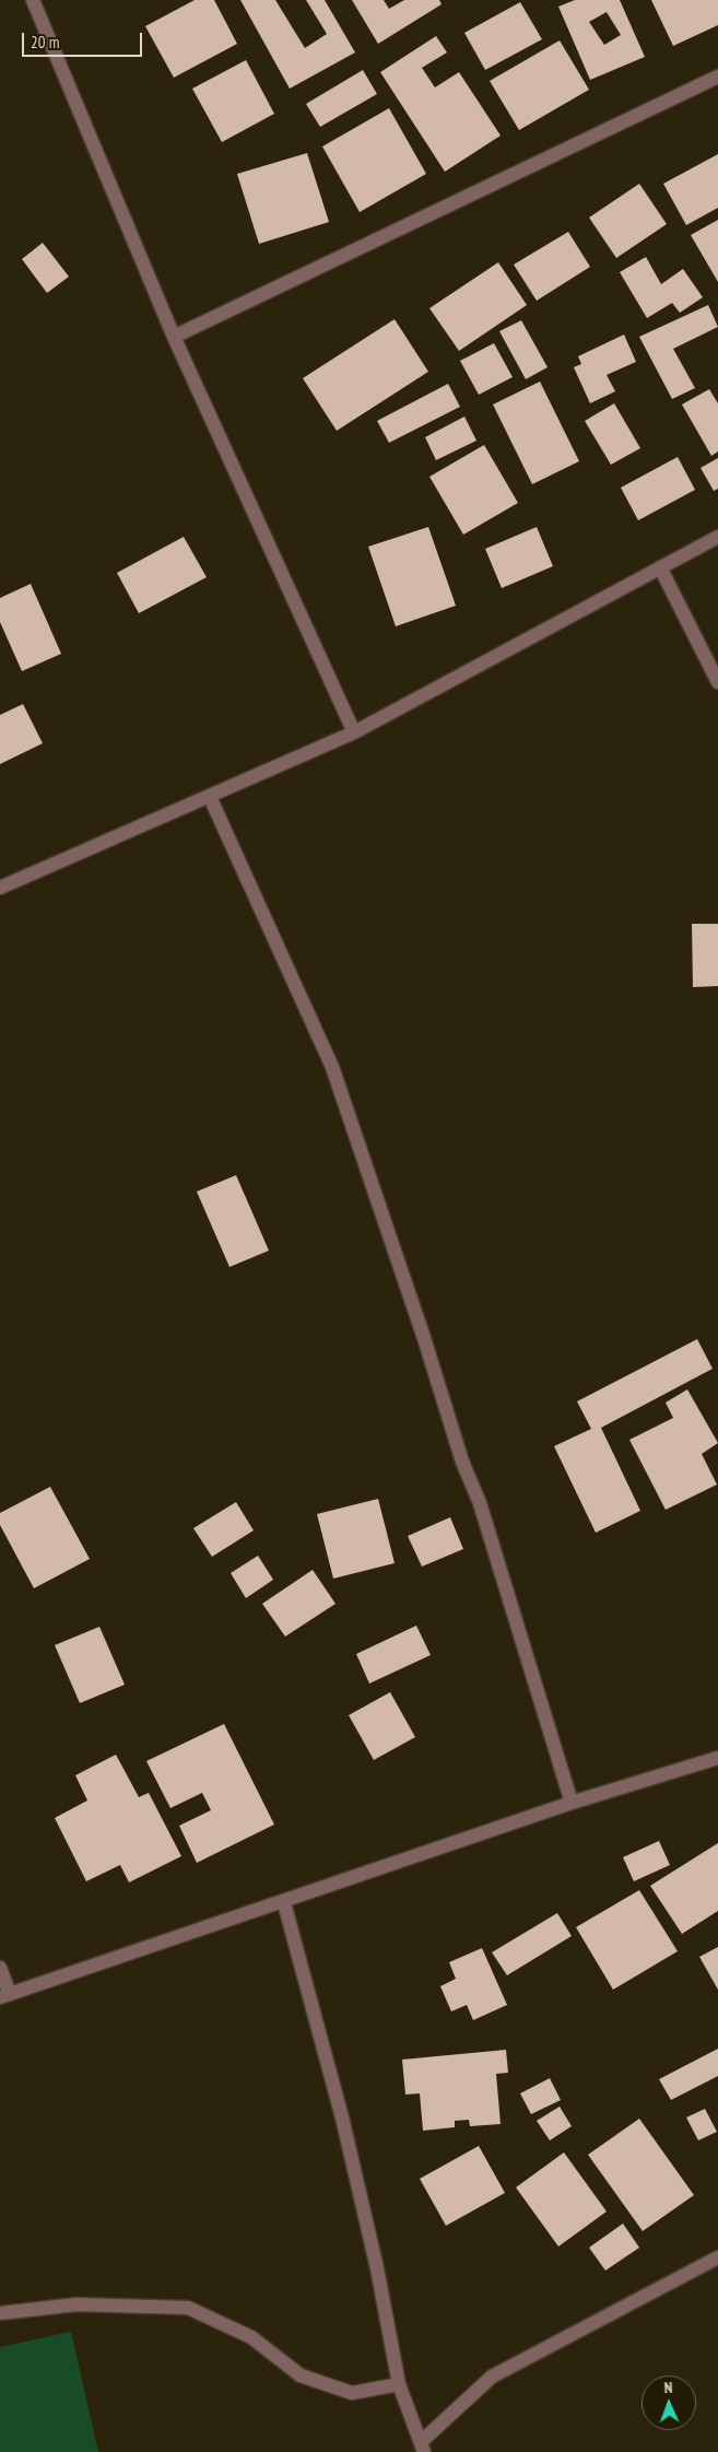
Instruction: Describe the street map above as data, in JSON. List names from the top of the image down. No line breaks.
{"scale_bar":"20 m","north":"top"}
